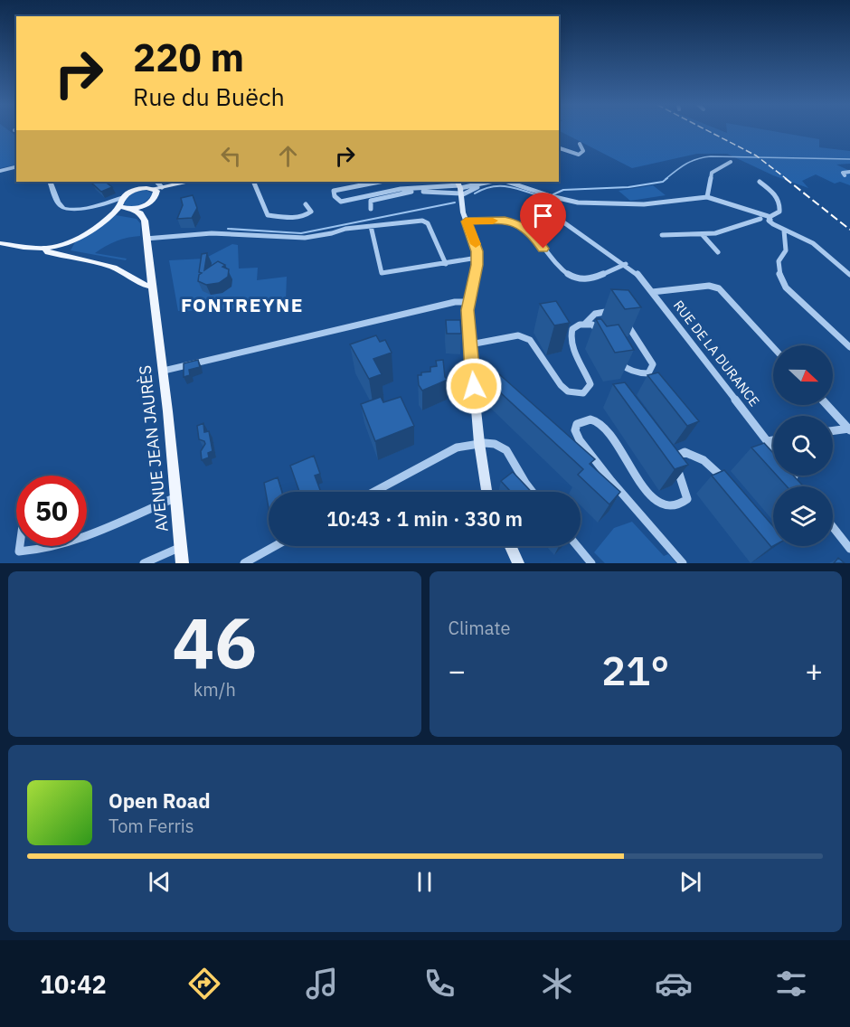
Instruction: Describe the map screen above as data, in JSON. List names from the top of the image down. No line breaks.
{"streets":{"main road":["AVENUE JEAN JAURÈS"],"street":["RUE DE LA DURANCE"]},"districts":["FONTREYNE"],"north":"right","page":{"turn":["220 m","Rue du Buëch"],"limit":"50","trip":"10:43 · 1 min · 330 m","tile":[["46","km/h"],"Climate"],"heat":["−","21°","+"],"song":["Open Road","Tom Ferris"],"tabs":"10:42"}}
